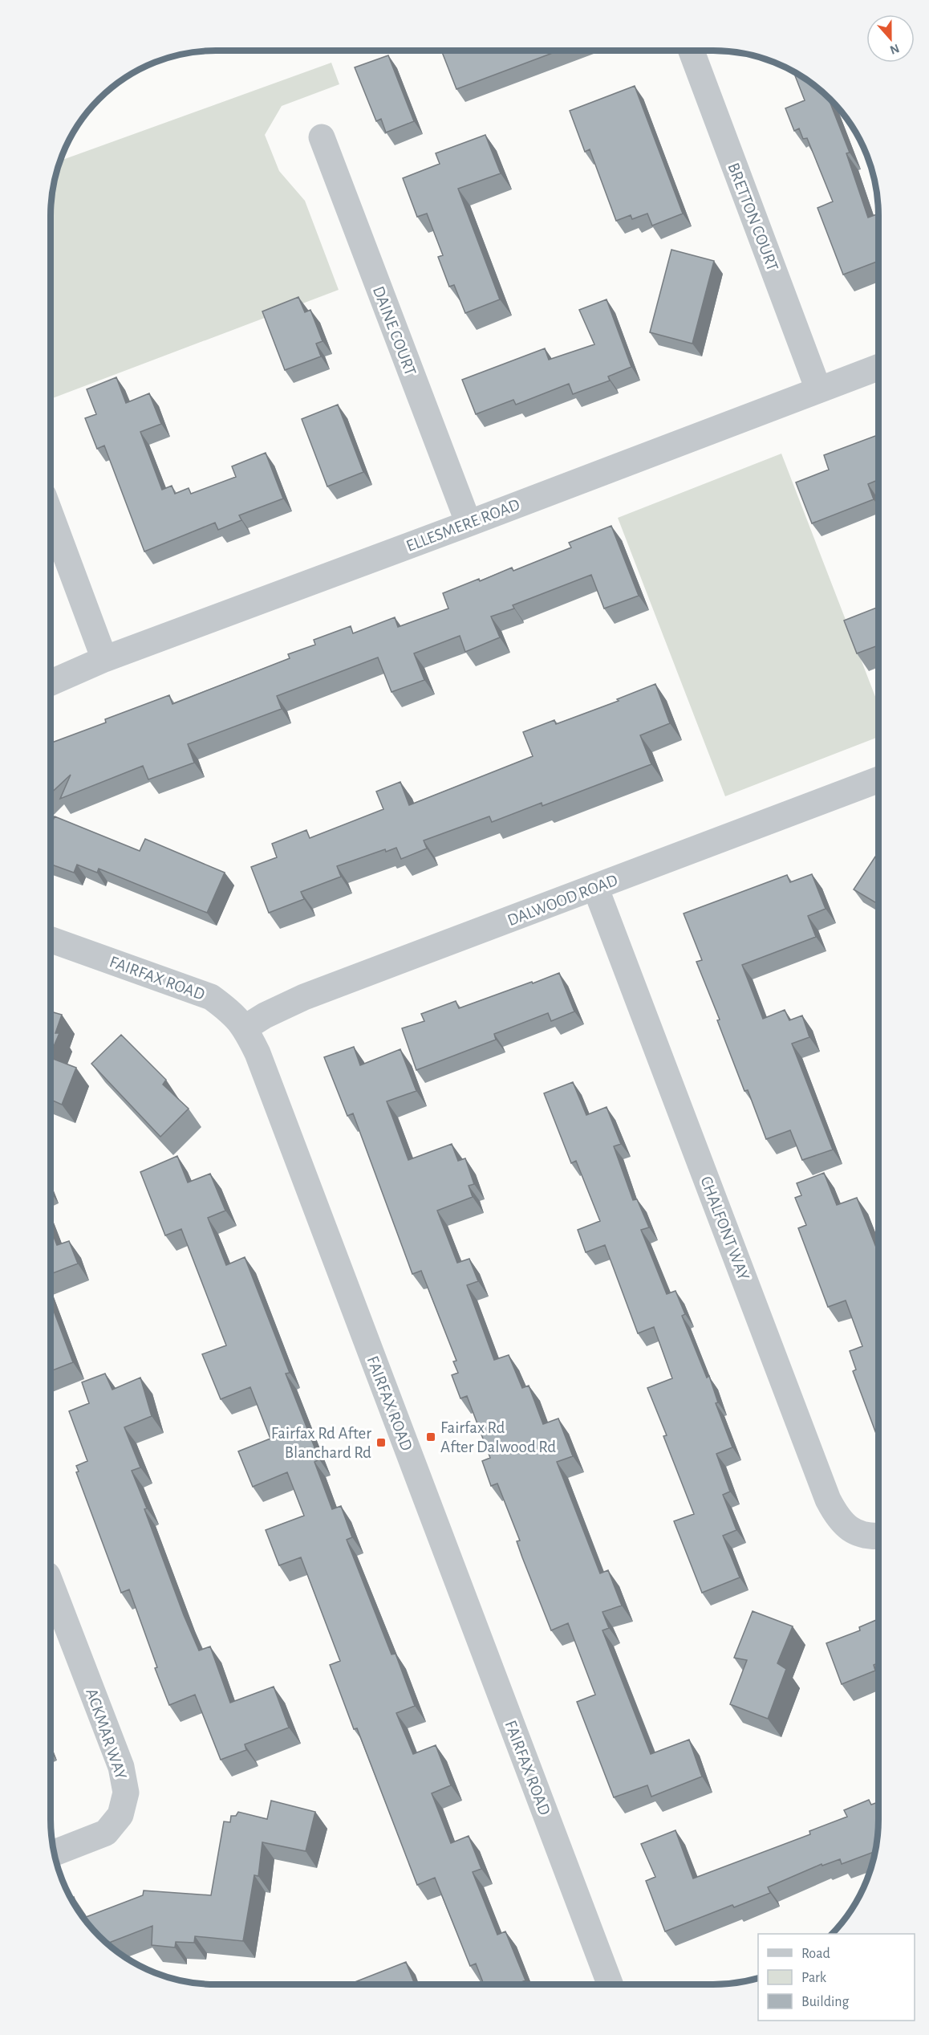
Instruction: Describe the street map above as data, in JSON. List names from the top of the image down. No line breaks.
{"streets":{"street":["BRETTON COURT","DAINE COURT","ELLESMERE ROAD","DALWOOD ROAD","FAIRFAX ROAD","CHALFONT WAY","ACKMAR WAY"]},"crossings":[["BRETTON COURT","ELLESMERE ROAD"],["DAINE COURT","ELLESMERE ROAD"],["DALWOOD ROAD","FAIRFAX ROAD"],["DALWOOD ROAD","CHALFONT WAY"]],"places":{"transit":["Fairfax Rd After Dalwood Rd","Fairfax Rd After Blanchard Rd"]},"legend":["Road","Park","Building"],"north":"bottom"}
